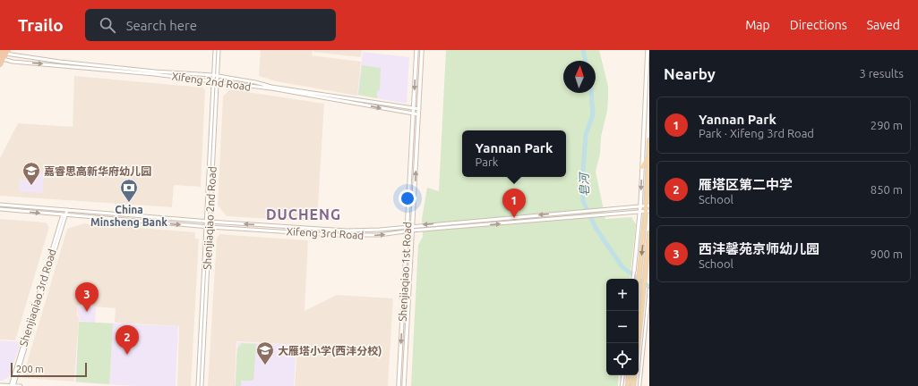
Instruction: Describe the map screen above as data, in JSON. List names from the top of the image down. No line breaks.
{"streets":{"main road":["Shenjiaqiao 1st Road"],"street":["Xifeng 2nd Road","Shenjiaqiao 2nd Road","Xifeng 3rd Road","Shenjiaqiao 3rd Road"]},"crossings":[["Xifeng 2nd Road","Shenjiaqiao 2nd Road"],["Xifeng 2nd Road","Shenjiaqiao 1st Road"],["Shenjiaqiao 2nd Road","Xifeng 3rd Road"],["Xifeng 3rd Road","Shenjiaqiao 1st Road"],["Xifeng 3rd Road","Shenjiaqiao 3rd Road"]],"districts":["DUCHENG"],"water":["皂河"],"places":{"school or university":["嘉睿思高新华府幼儿园","大雁塔小学(西沣分校)"],"bank":["China Minsheng Bank"]},"scale_bar":"200 m","north":"top","page":{"header":"Trailo","search":"Search here","nav":["Map","Directions","Saved"],"heading":["Nearby","3 results"],"list":[{"mark":"1","name":"Yannan Park","note":"Park · Xifeng 3rd Road","value":"290 m"},{"mark":"2","name":"雁塔区第二中学","note":"School","value":"850 m"},{"mark":"3","name":"西沣馨苑京师幼儿园","note":"School","value":"900 m"}],"popup":["Yannan Park","Park"],"pins":["1","3","2"],"map_buttons":["+","−"],"scale":"200 m"}}
